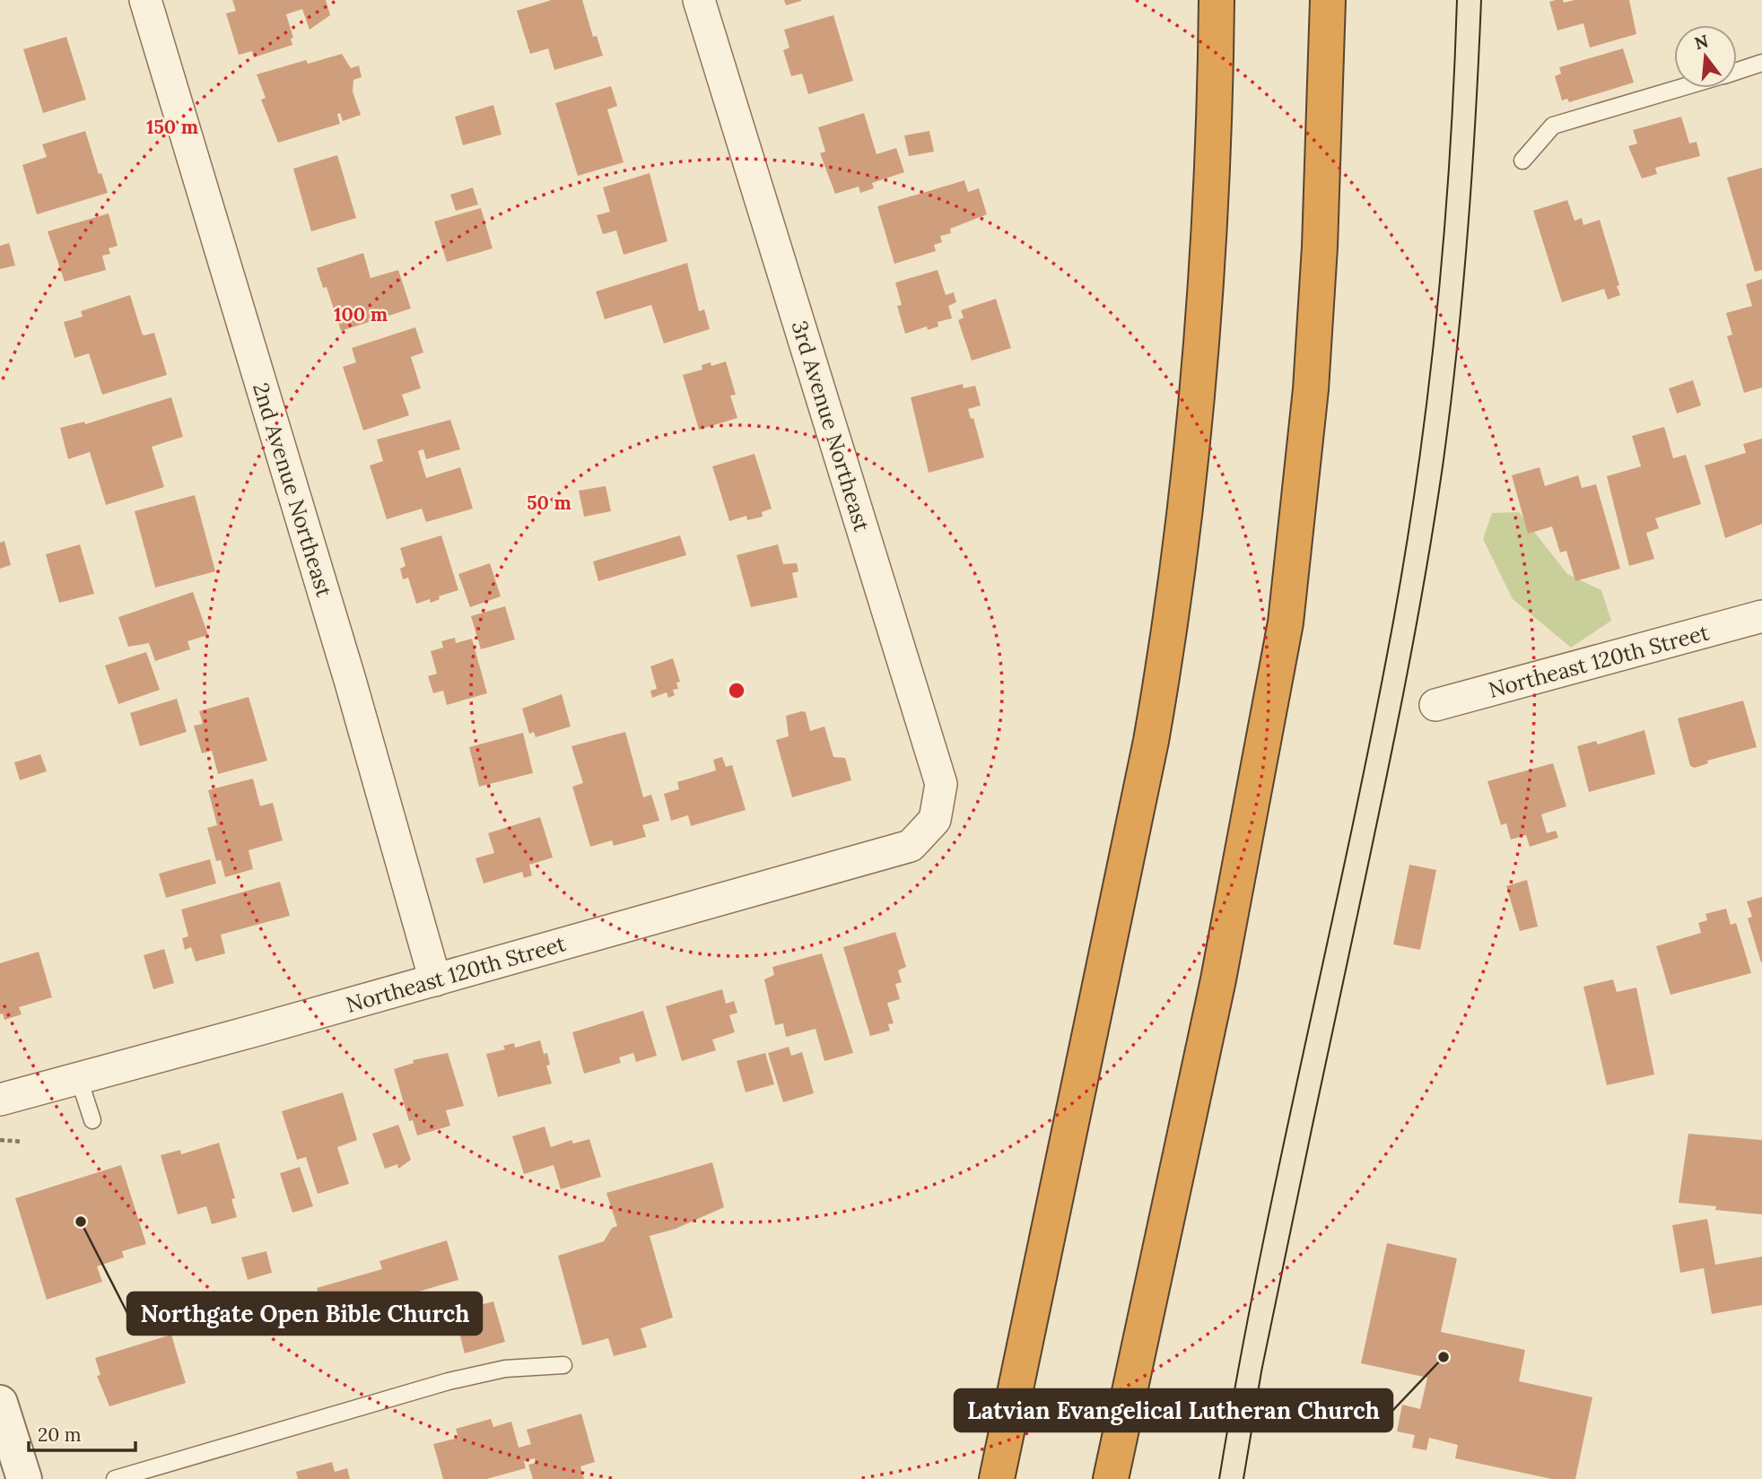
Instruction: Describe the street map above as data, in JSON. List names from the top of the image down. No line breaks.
{"streets":{"street":["3rd Avenue Northeast","2nd Avenue Northeast","Northeast 120th Street"]},"crossings":[["3rd Avenue Northeast","Northeast 120th Street"],["2nd Avenue Northeast","Northeast 120th Street"]],"places":["Northgate Open Bible Church","Latvian Evangelical Lutheran Church"],"scale_bar":"20 m","north":"top","rings":["150 m","100 m","50 m"]}
